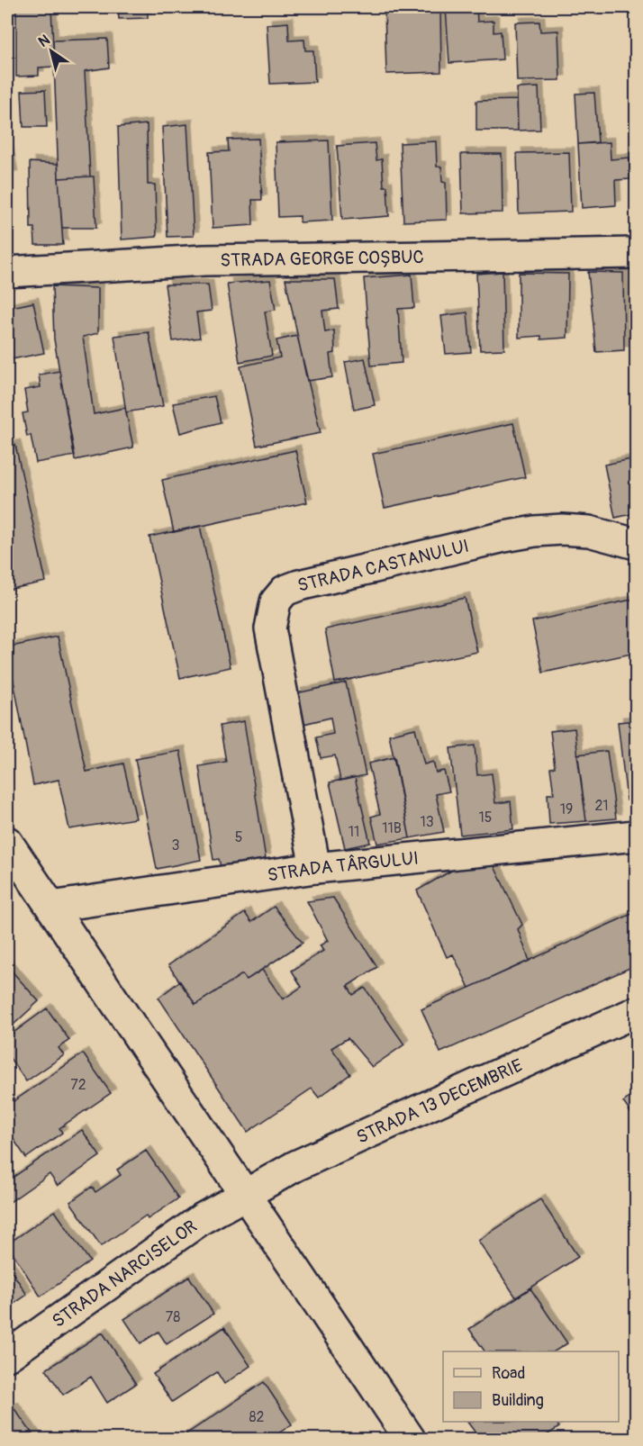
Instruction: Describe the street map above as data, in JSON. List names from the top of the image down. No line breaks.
{"streets":{"street":["STRADA GEORGE COȘBUC","STRADA CASTANULUI","STRADA TÂRGULUI","STRADA 13 DECEMBRIE","STRADA NARCISELOR"]},"crossings":[["STRADA CASTANULUI","STRADA TÂRGULUI"],["STRADA 13 DECEMBRIE","STRADA NARCISELOR"]],"house_numbers":["21","19","15","13","11B","11","5","3","72","78","82"],"legend":["Road","Building"],"north":"top left"}
